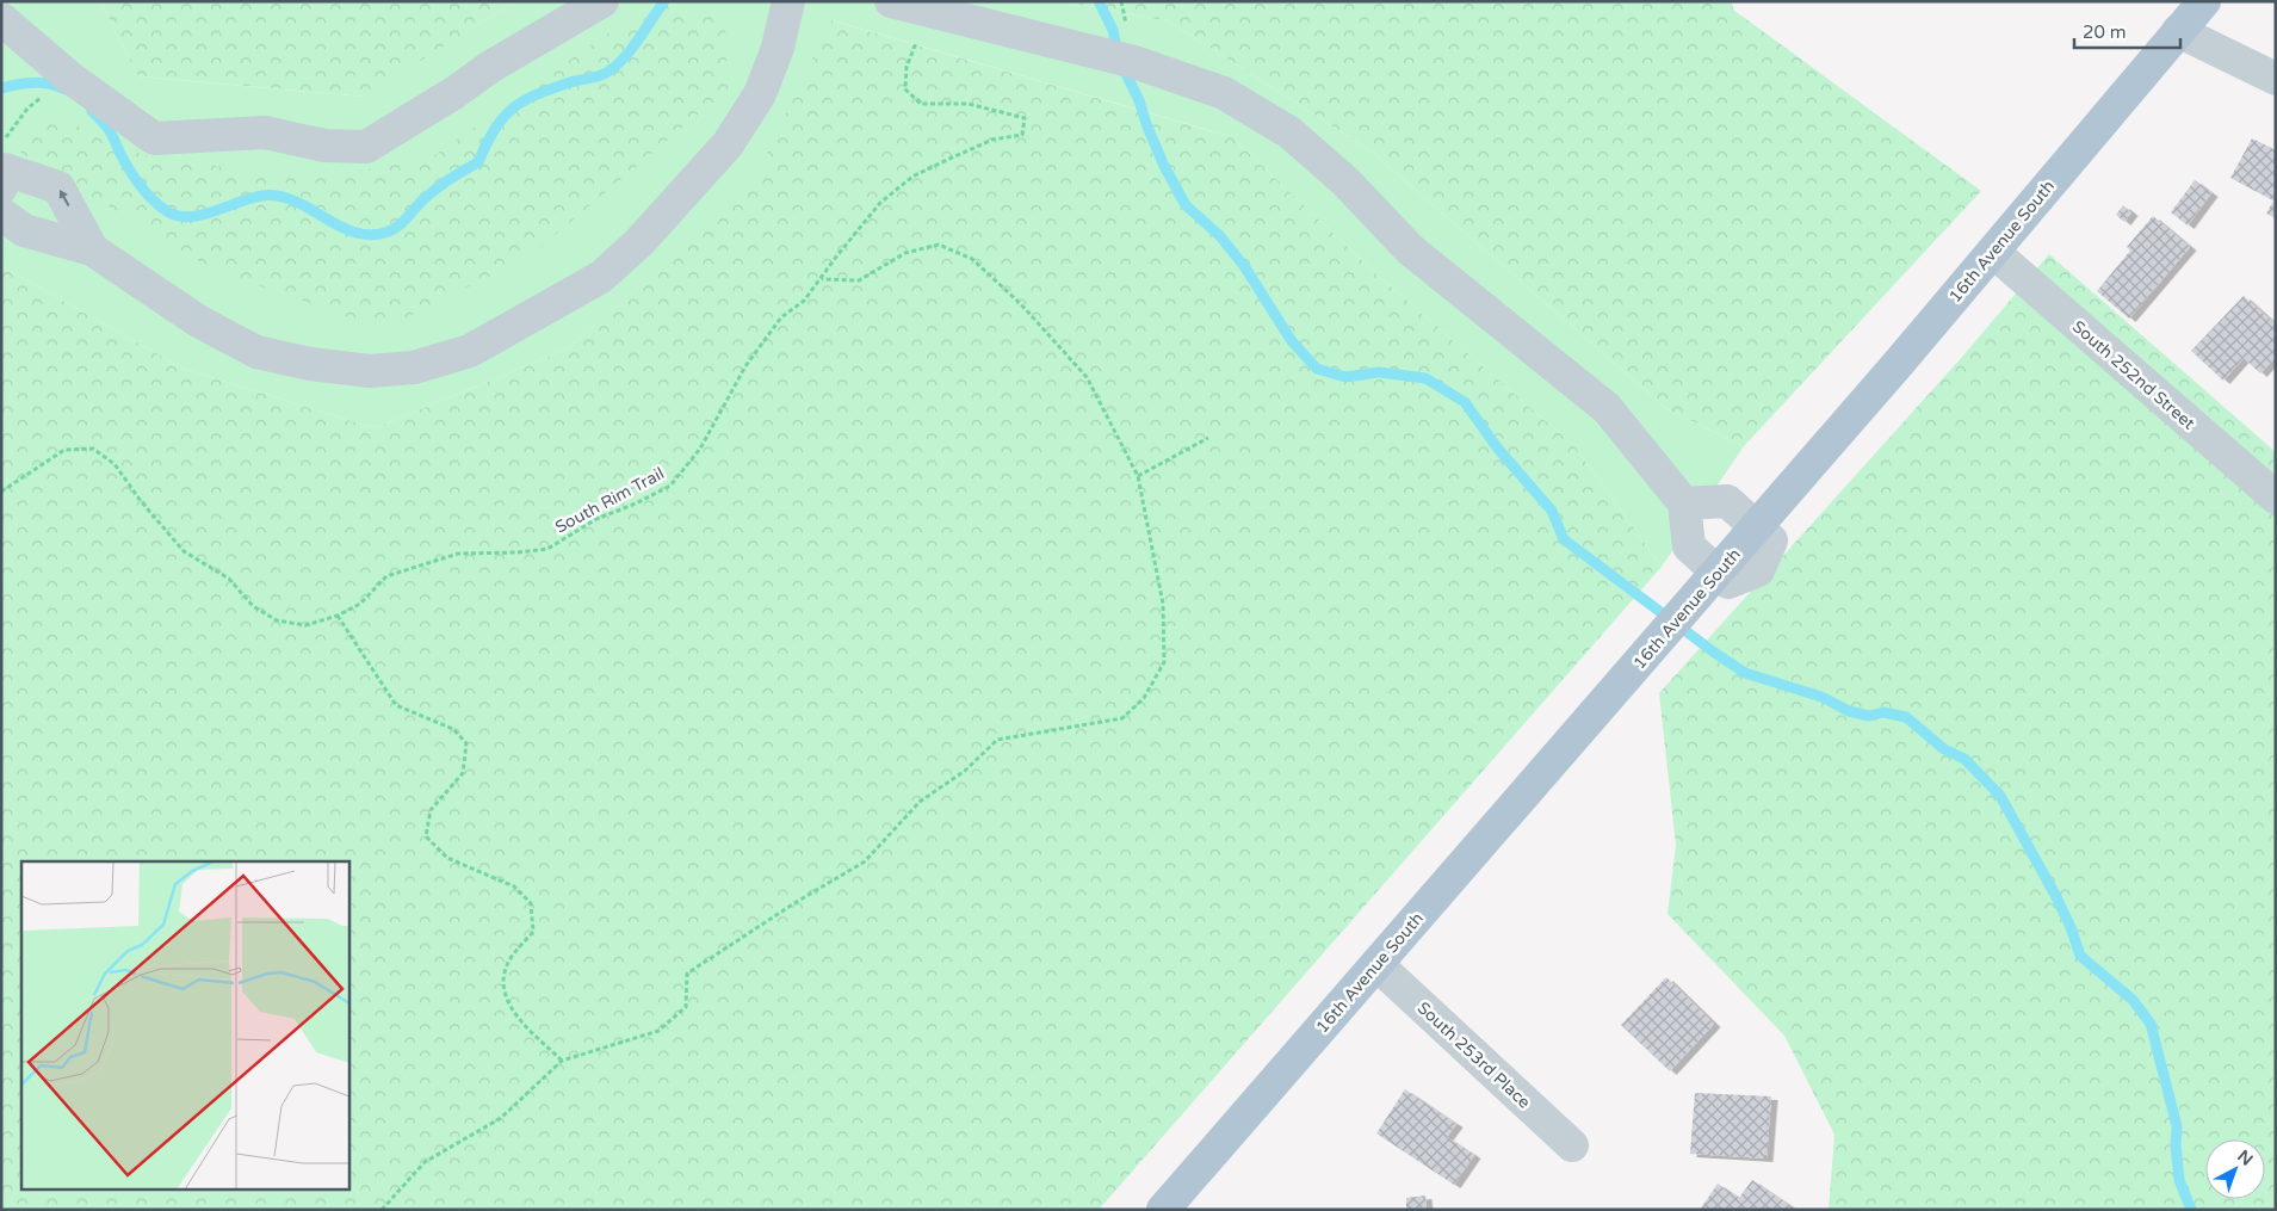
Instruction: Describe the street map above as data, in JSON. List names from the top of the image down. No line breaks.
{"streets":{"main road":["16th Avenue South"],"street":["South 252nd Street","South 253rd Place"],"path":["South Rim Trail"]},"crossings":[["16th Avenue South","South 252nd Street"],["16th Avenue South","South 253rd Place"]],"scale_bar":"20 m","north":"top right"}
